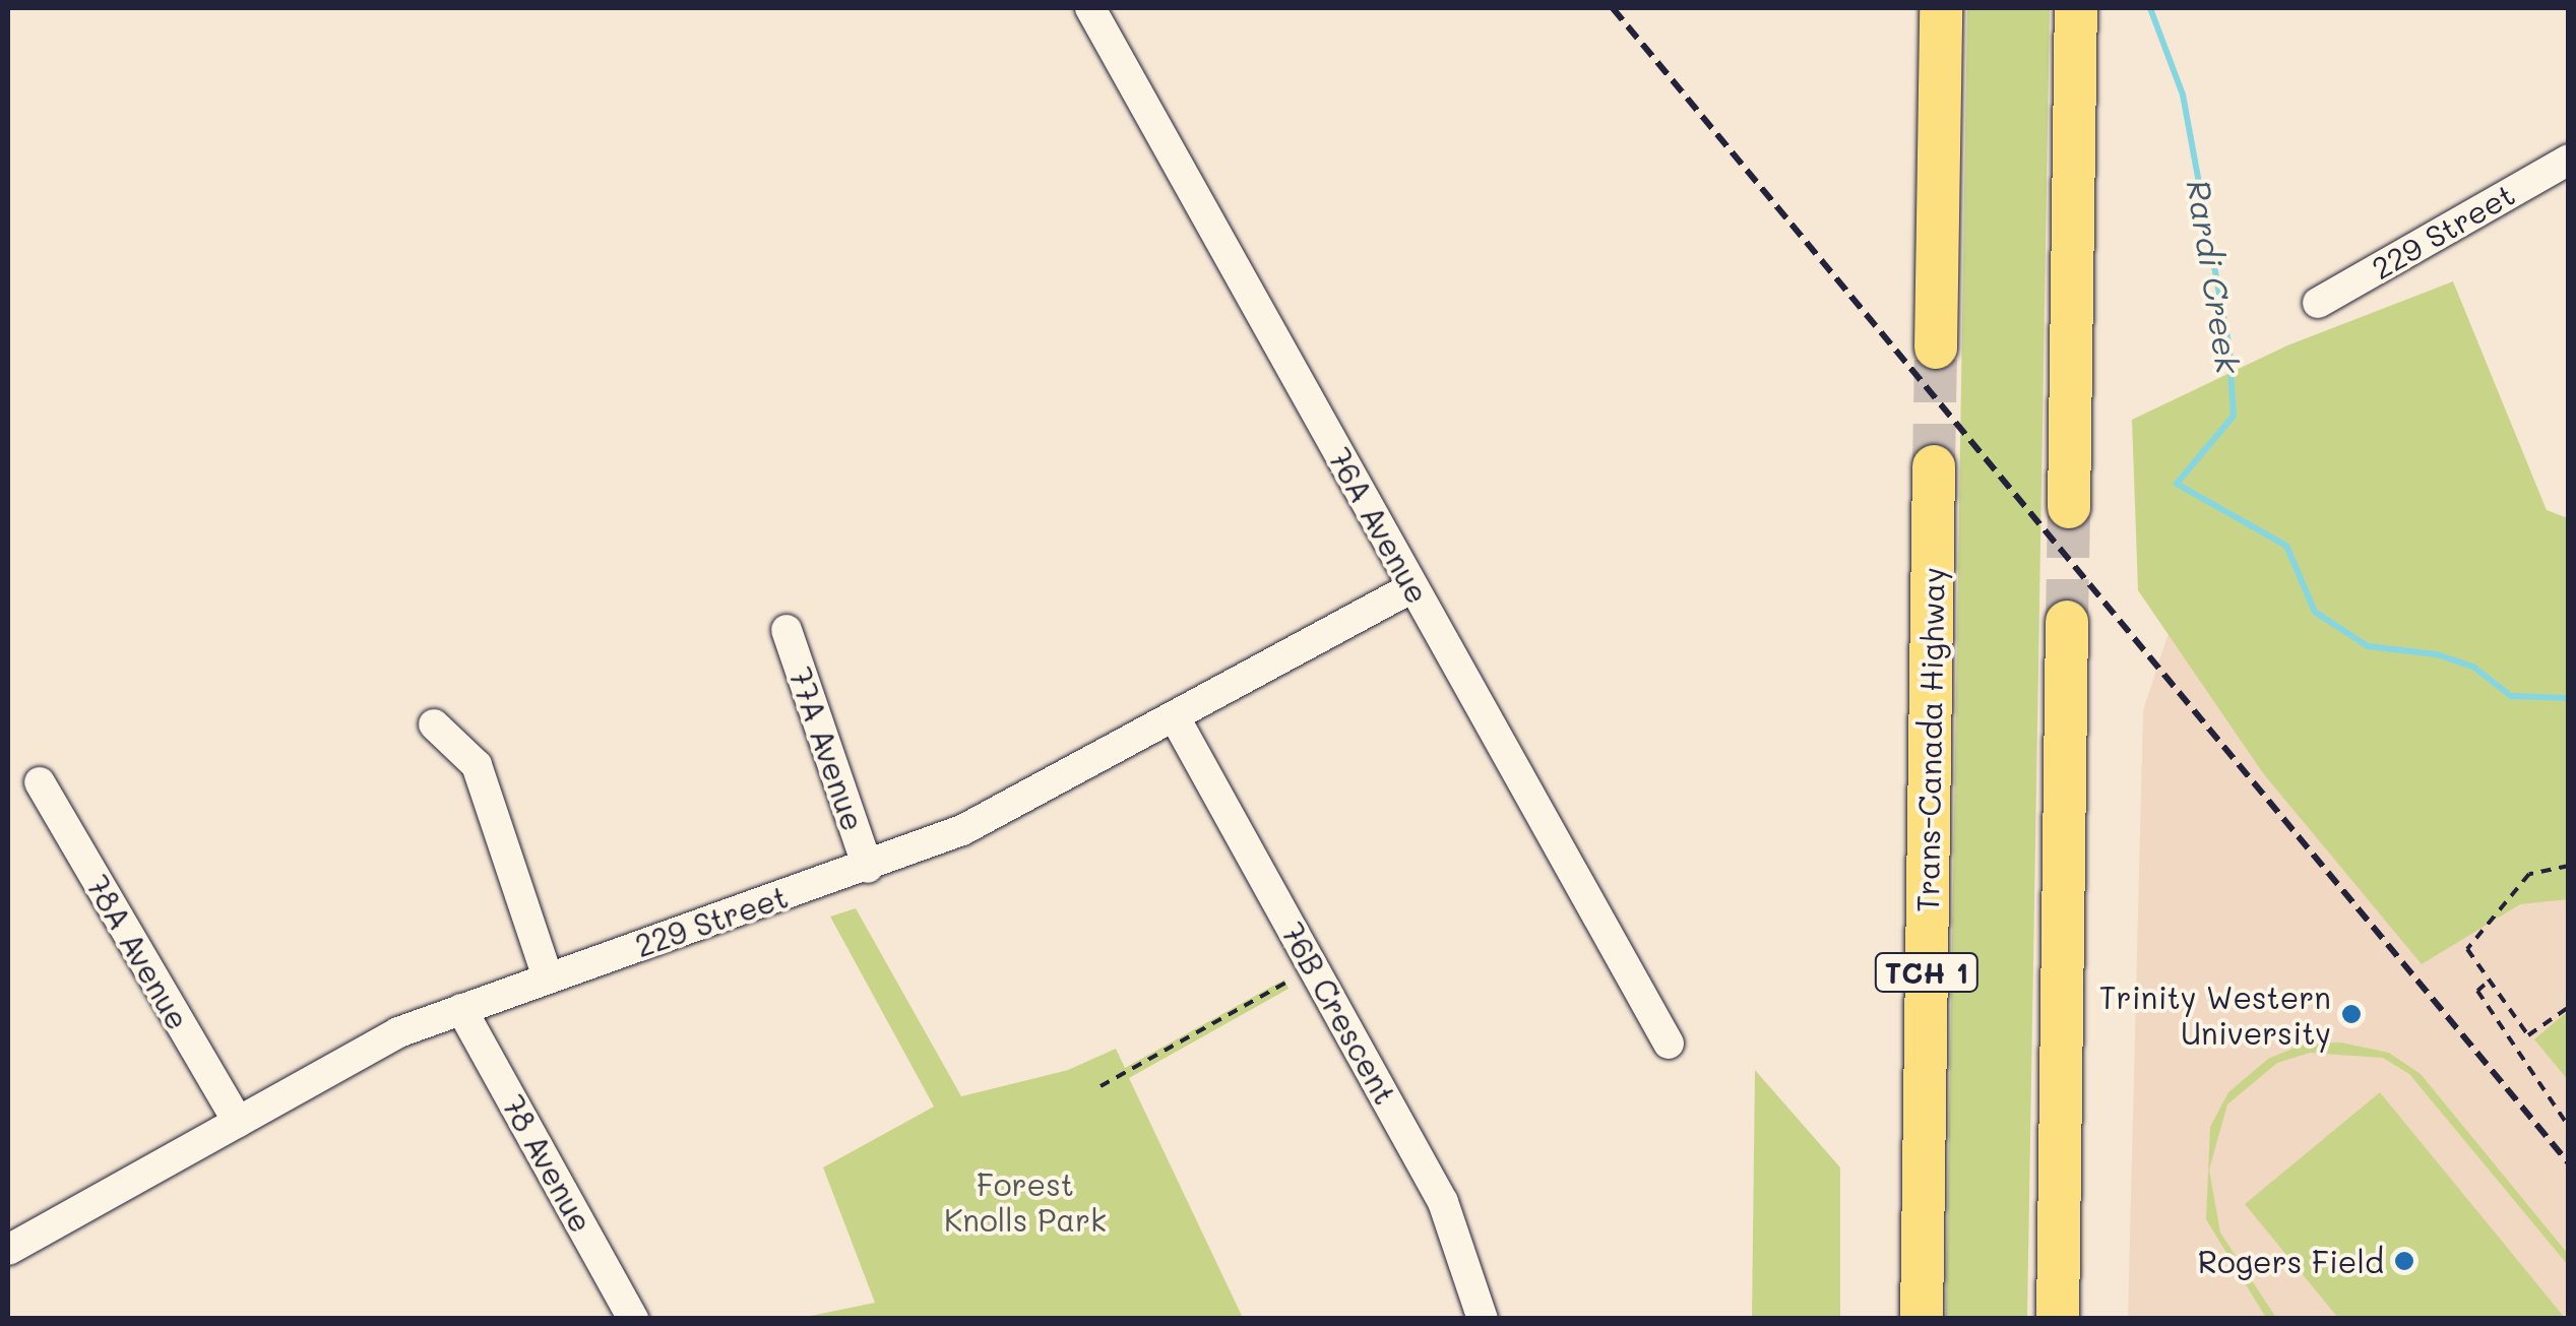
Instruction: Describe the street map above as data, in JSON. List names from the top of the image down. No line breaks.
{"streets":{"highway":["Trans-Canada Highway","TCH 1"],"street":["229 Street","76A Avenue","77A Avenue","78A Avenue","76B Crescent","78 Avenue"]},"crossings":[["229 Street","76A Avenue"],["229 Street","77A Avenue"],["229 Street","78A Avenue"],["229 Street","76B Crescent"],["229 Street","78 Avenue"]],"water":["Rardi Creek"],"parks":["Forest Knolls Park"],"places":["Trinity Western University","Rogers Field"]}
